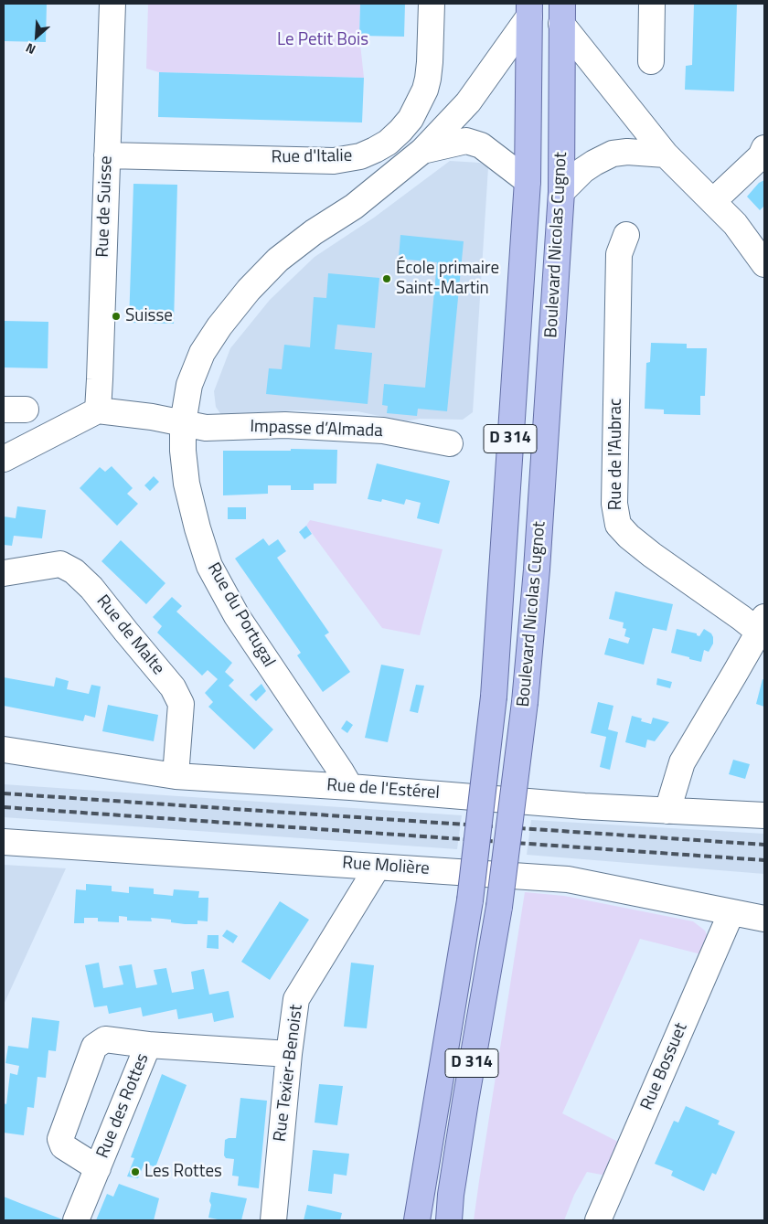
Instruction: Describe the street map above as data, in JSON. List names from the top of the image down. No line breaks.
{"streets":{"main road":["Boulevard Nicolas Cugnot","D 314"],"street":["Rue d'Italie","Rue de Suisse","Impasse d’Almada","Rue de l'Aubrac","Rue du Portugal","Rue de Malte","Rue de l'Estérel","Rue Molière","Rue Bossuet","Rue Texier-Benoist","Rue des Rottes"]},"crossings":[["Rue d'Italie","Rue de Suisse"],["Rue de Suisse","Impasse d’Almada"],["Boulevard Nicolas Cugnot","Rue du Portugal"],["Impasse d’Almada","Rue du Portugal"],["Rue du Portugal","Rue de l'Estérel"],["Rue de Malte","Rue de l'Estérel"],["Rue Molière","Rue Bossuet"],["Rue Molière","Rue Texier-Benoist"],["Rue Texier-Benoist","Rue des Rottes"]],"parks":["Le Petit Bois"],"places":["École primaire Saint-Martin","Suisse","Les Rottes"],"north":"bottom left"}
